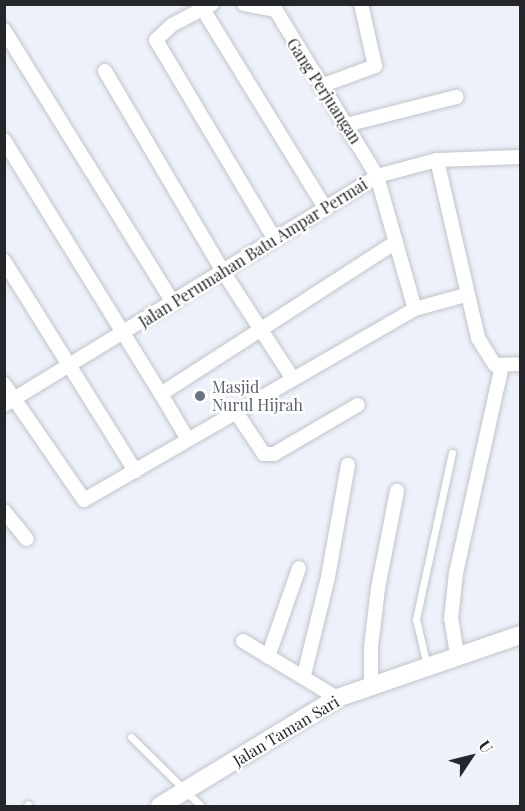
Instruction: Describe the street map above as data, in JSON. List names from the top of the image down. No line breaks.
{"streets":{"street":["Gang Perjuangan","Jalan Perumahan Batu Ampar Permai","Jalan Taman Sari"]},"crossings":[["Gang Perjuangan","Jalan Perumahan Batu Ampar Permai"]],"places":["Masjid Nurul Hijrah"],"north":"top right"}
